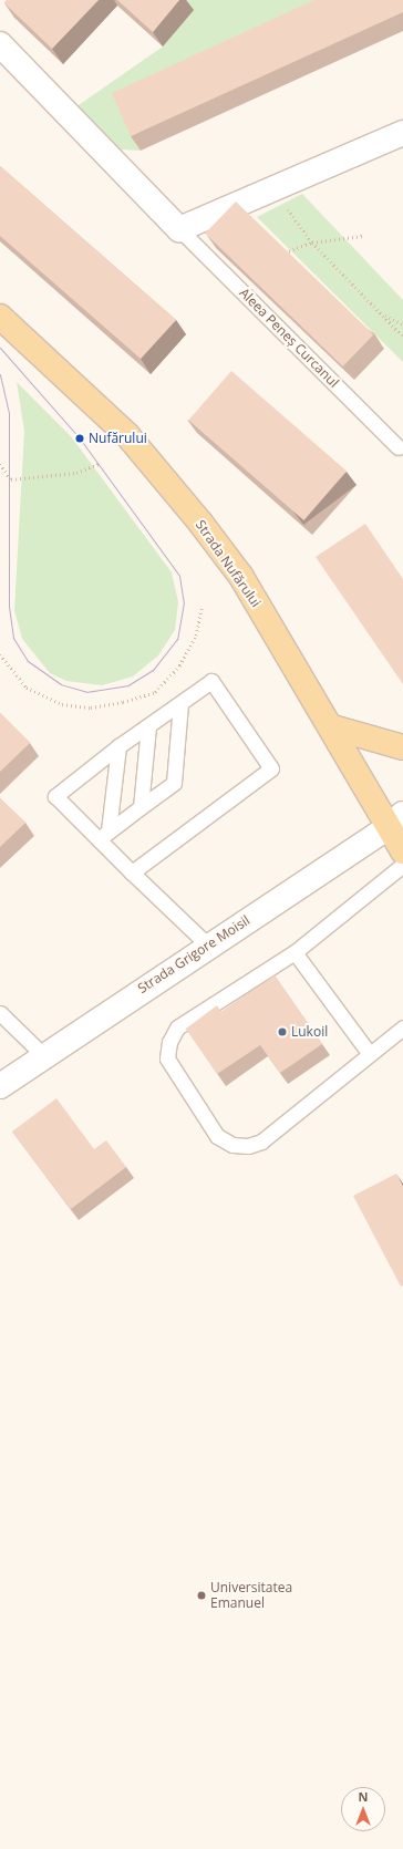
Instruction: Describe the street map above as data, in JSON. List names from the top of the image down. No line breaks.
{"streets":{"main road":["Strada Nufărului"],"street":["Aleea Peneș Curcanul","Strada Grigore Moisil"]},"crossings":[["Strada Nufărului","Strada Grigore Moisil"]],"places":["Nufărului","Lukoil","Universitatea Emanuel"],"north":"top"}
